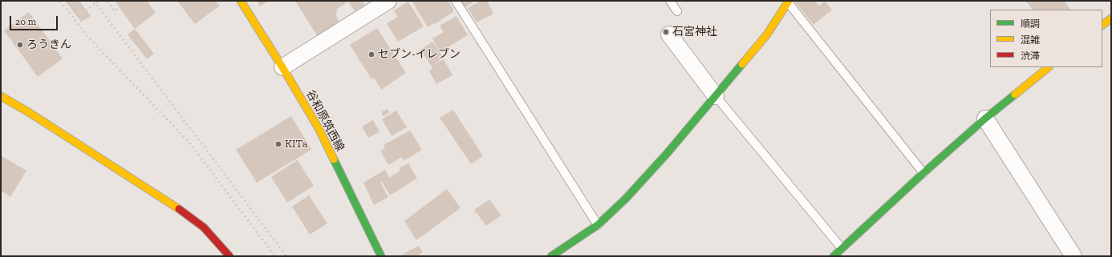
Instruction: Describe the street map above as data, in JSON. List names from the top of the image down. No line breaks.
{"streets":{"street":["谷和原筑西線"]},"places":["石宮神社","ろうきん","セブン-イレブン","KITa"],"legend":["順調","混雑","渋滞"],"scale_bar":"20 m"}
